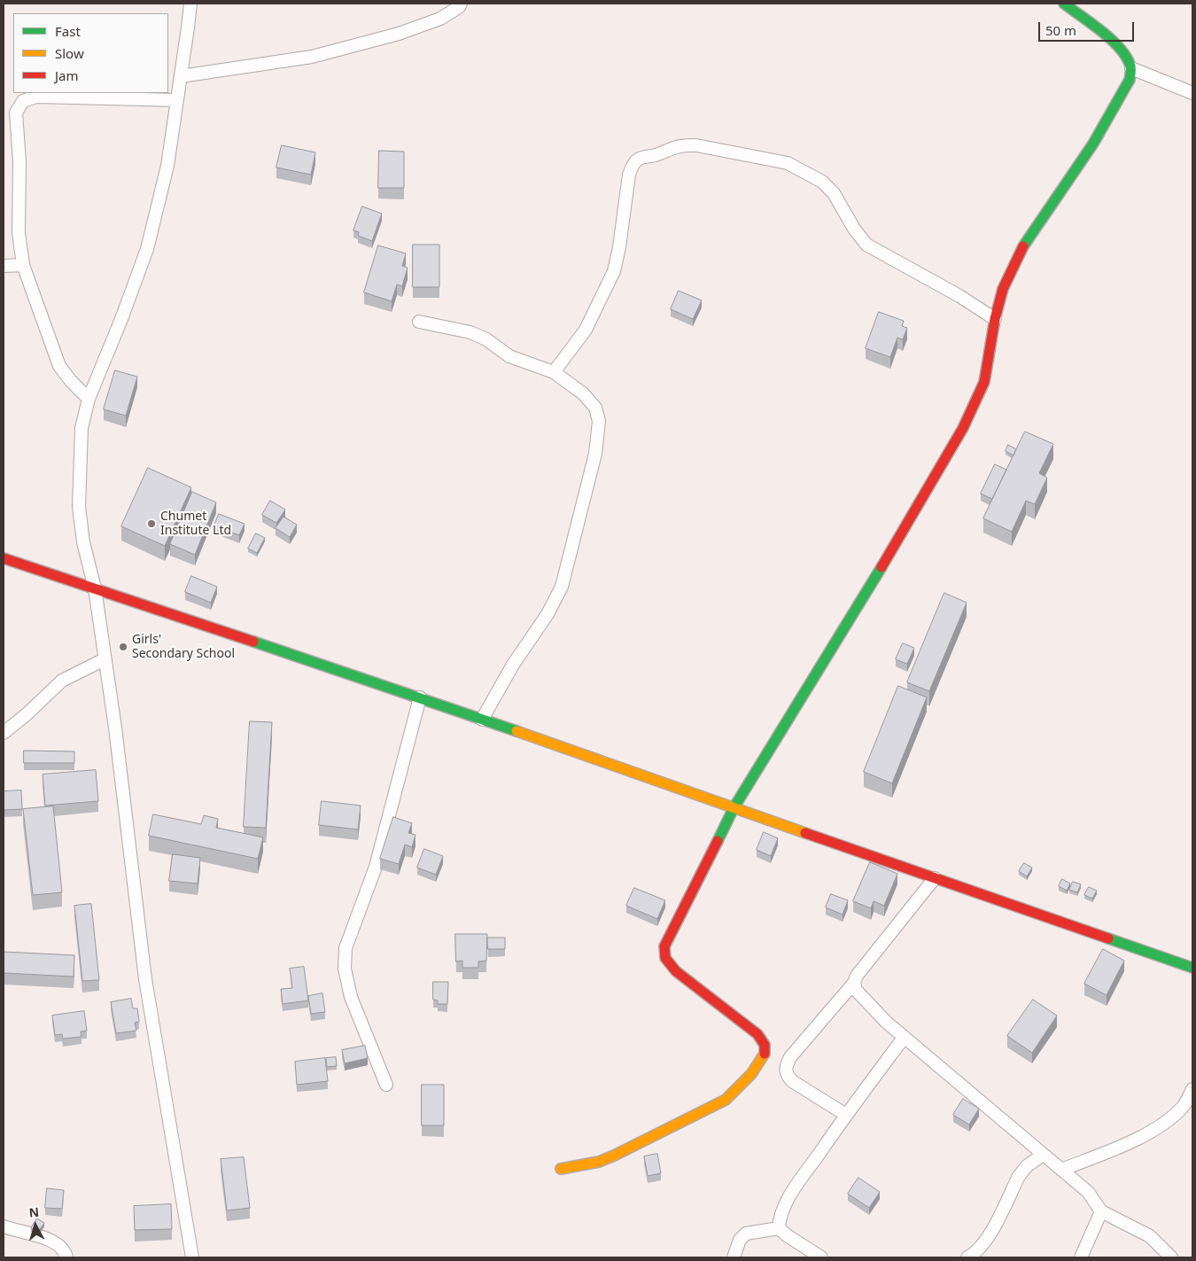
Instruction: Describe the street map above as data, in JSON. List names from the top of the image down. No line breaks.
{"places":["Chumet Institute Ltd","Girls' Secondary School"],"legend":["Fast","Slow","Jam"],"scale_bar":"50 m","north":"top"}
